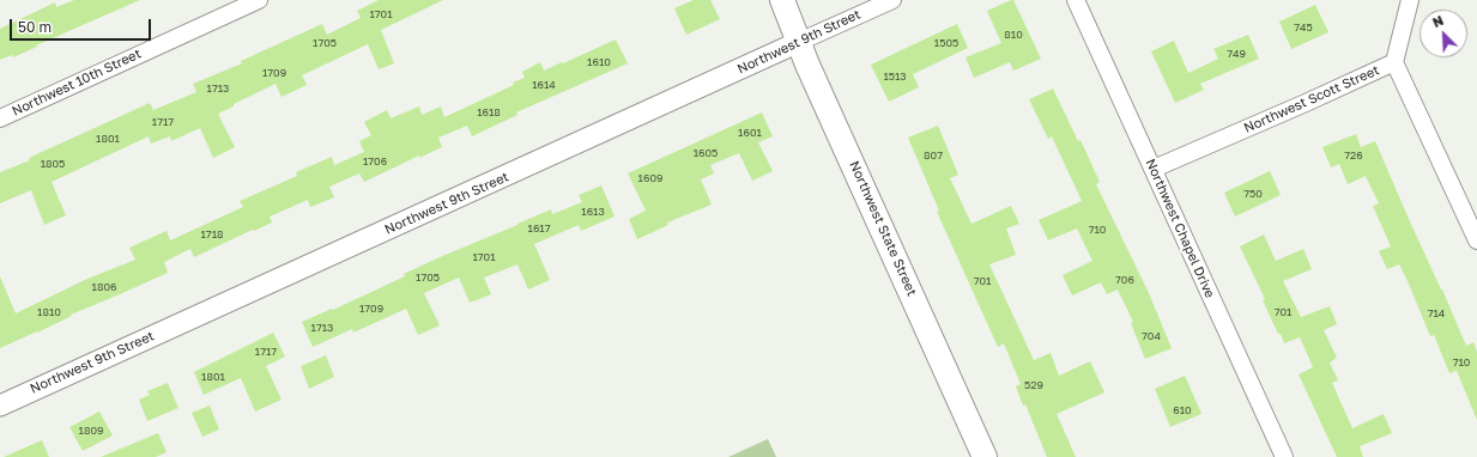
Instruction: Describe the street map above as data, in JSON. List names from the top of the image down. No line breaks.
{"streets":{"main road":["Northwest State Street"],"street":["Northwest 9th Street","Northwest 10th Street","Northwest Scott Street","Northwest Chapel Drive"]},"crossings":[["Northwest 9th Street","Northwest State Street"],["Northwest Scott Street","Northwest Chapel Drive"]],"house_numbers":["1701","745","810","1705","1505","749","1610","1709","1513","1614","1713","1618","1717","1601","1801","1605","807","726","1706","1805","1609","750","1613","1617","710","1718","1701","1705","706","701","1806","1709","1810","701","714","1713","704","1717","710","1801","529","610","1809"],"scale_bar":"50 m","north":"top left"}
